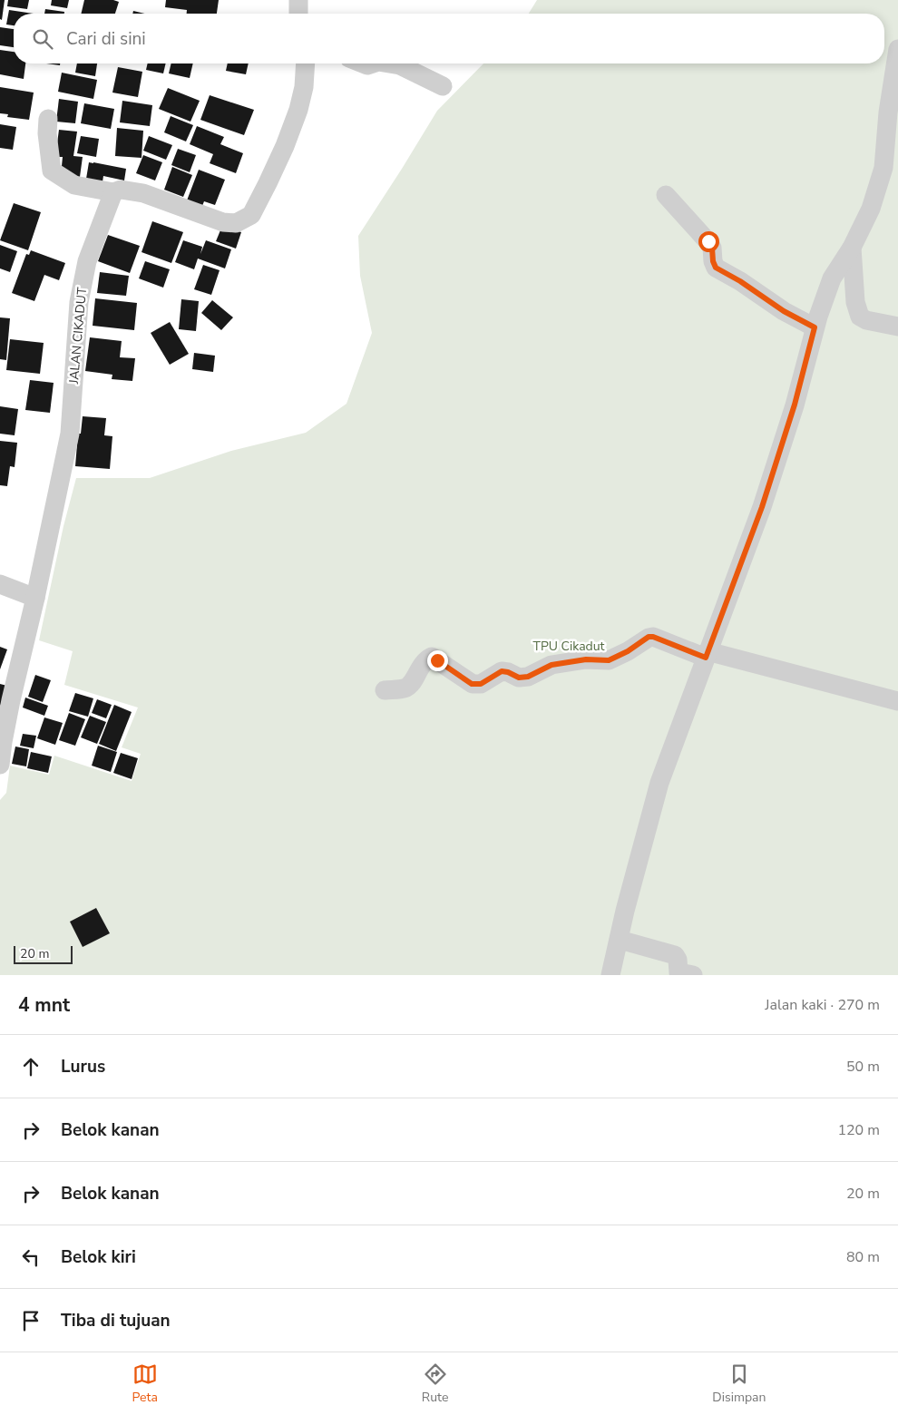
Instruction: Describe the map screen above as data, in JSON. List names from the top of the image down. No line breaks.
{"streets":{"street":["JALAN CIKADUT"]},"parks":["TPU Cikadut"],"scale_bar":"20 m","page":{"search":"Cari di sini","scale":"20 m","heading":["4 mnt","Jalan kaki · 270 m"],"list":[["Lurus","50 m"],["Belok kanan","120 m"],["Belok kanan","20 m"],["Belok kiri","80 m"],"Tiba di tujuan"],"nav":["Peta","Rute","Disimpan"]}}
